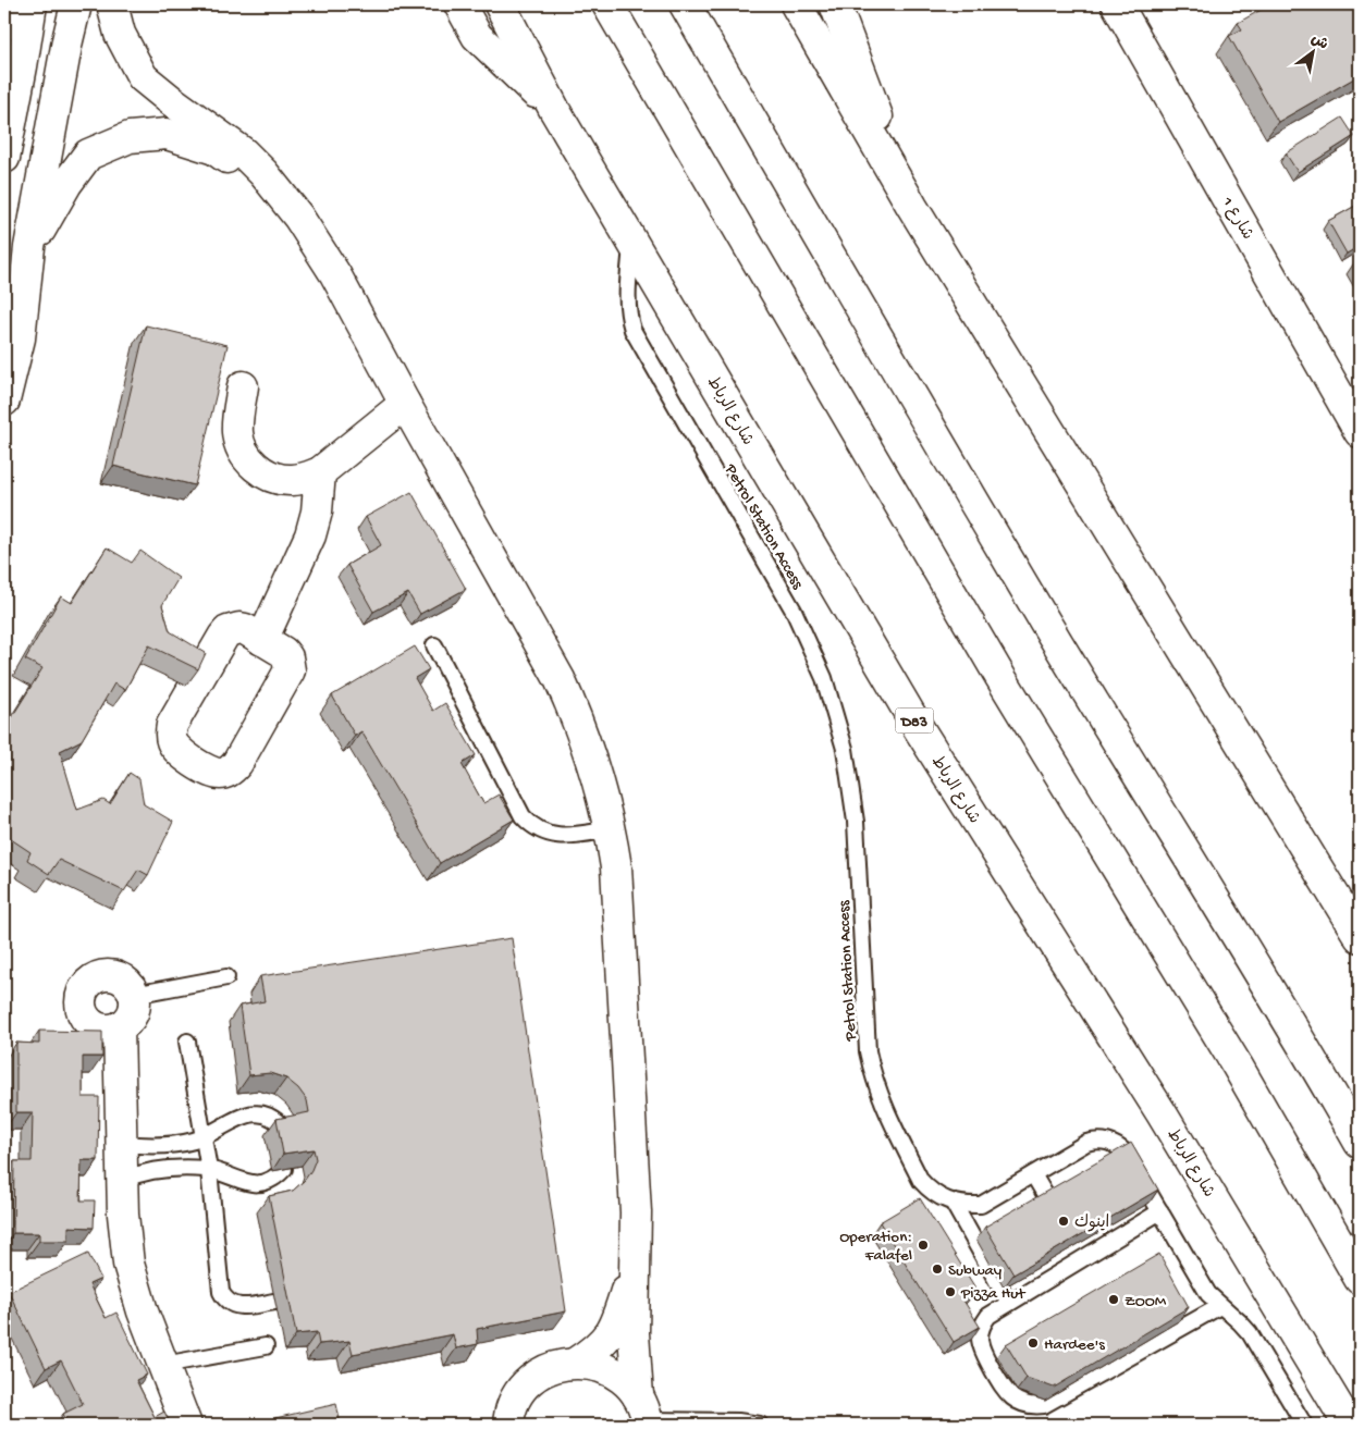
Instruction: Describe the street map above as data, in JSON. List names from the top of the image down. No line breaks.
{"streets":{"main road":["شارع 1","شارع الرباط","D83"],"lane":["Petrol Station Access"]},"crossings":[["شارع الرباط","Petrol Station Access"]],"places":["اينوك","Operation: Falafel","Subway","Pizza Hut","ZOOM","Hardee's"],"north":"top right"}
